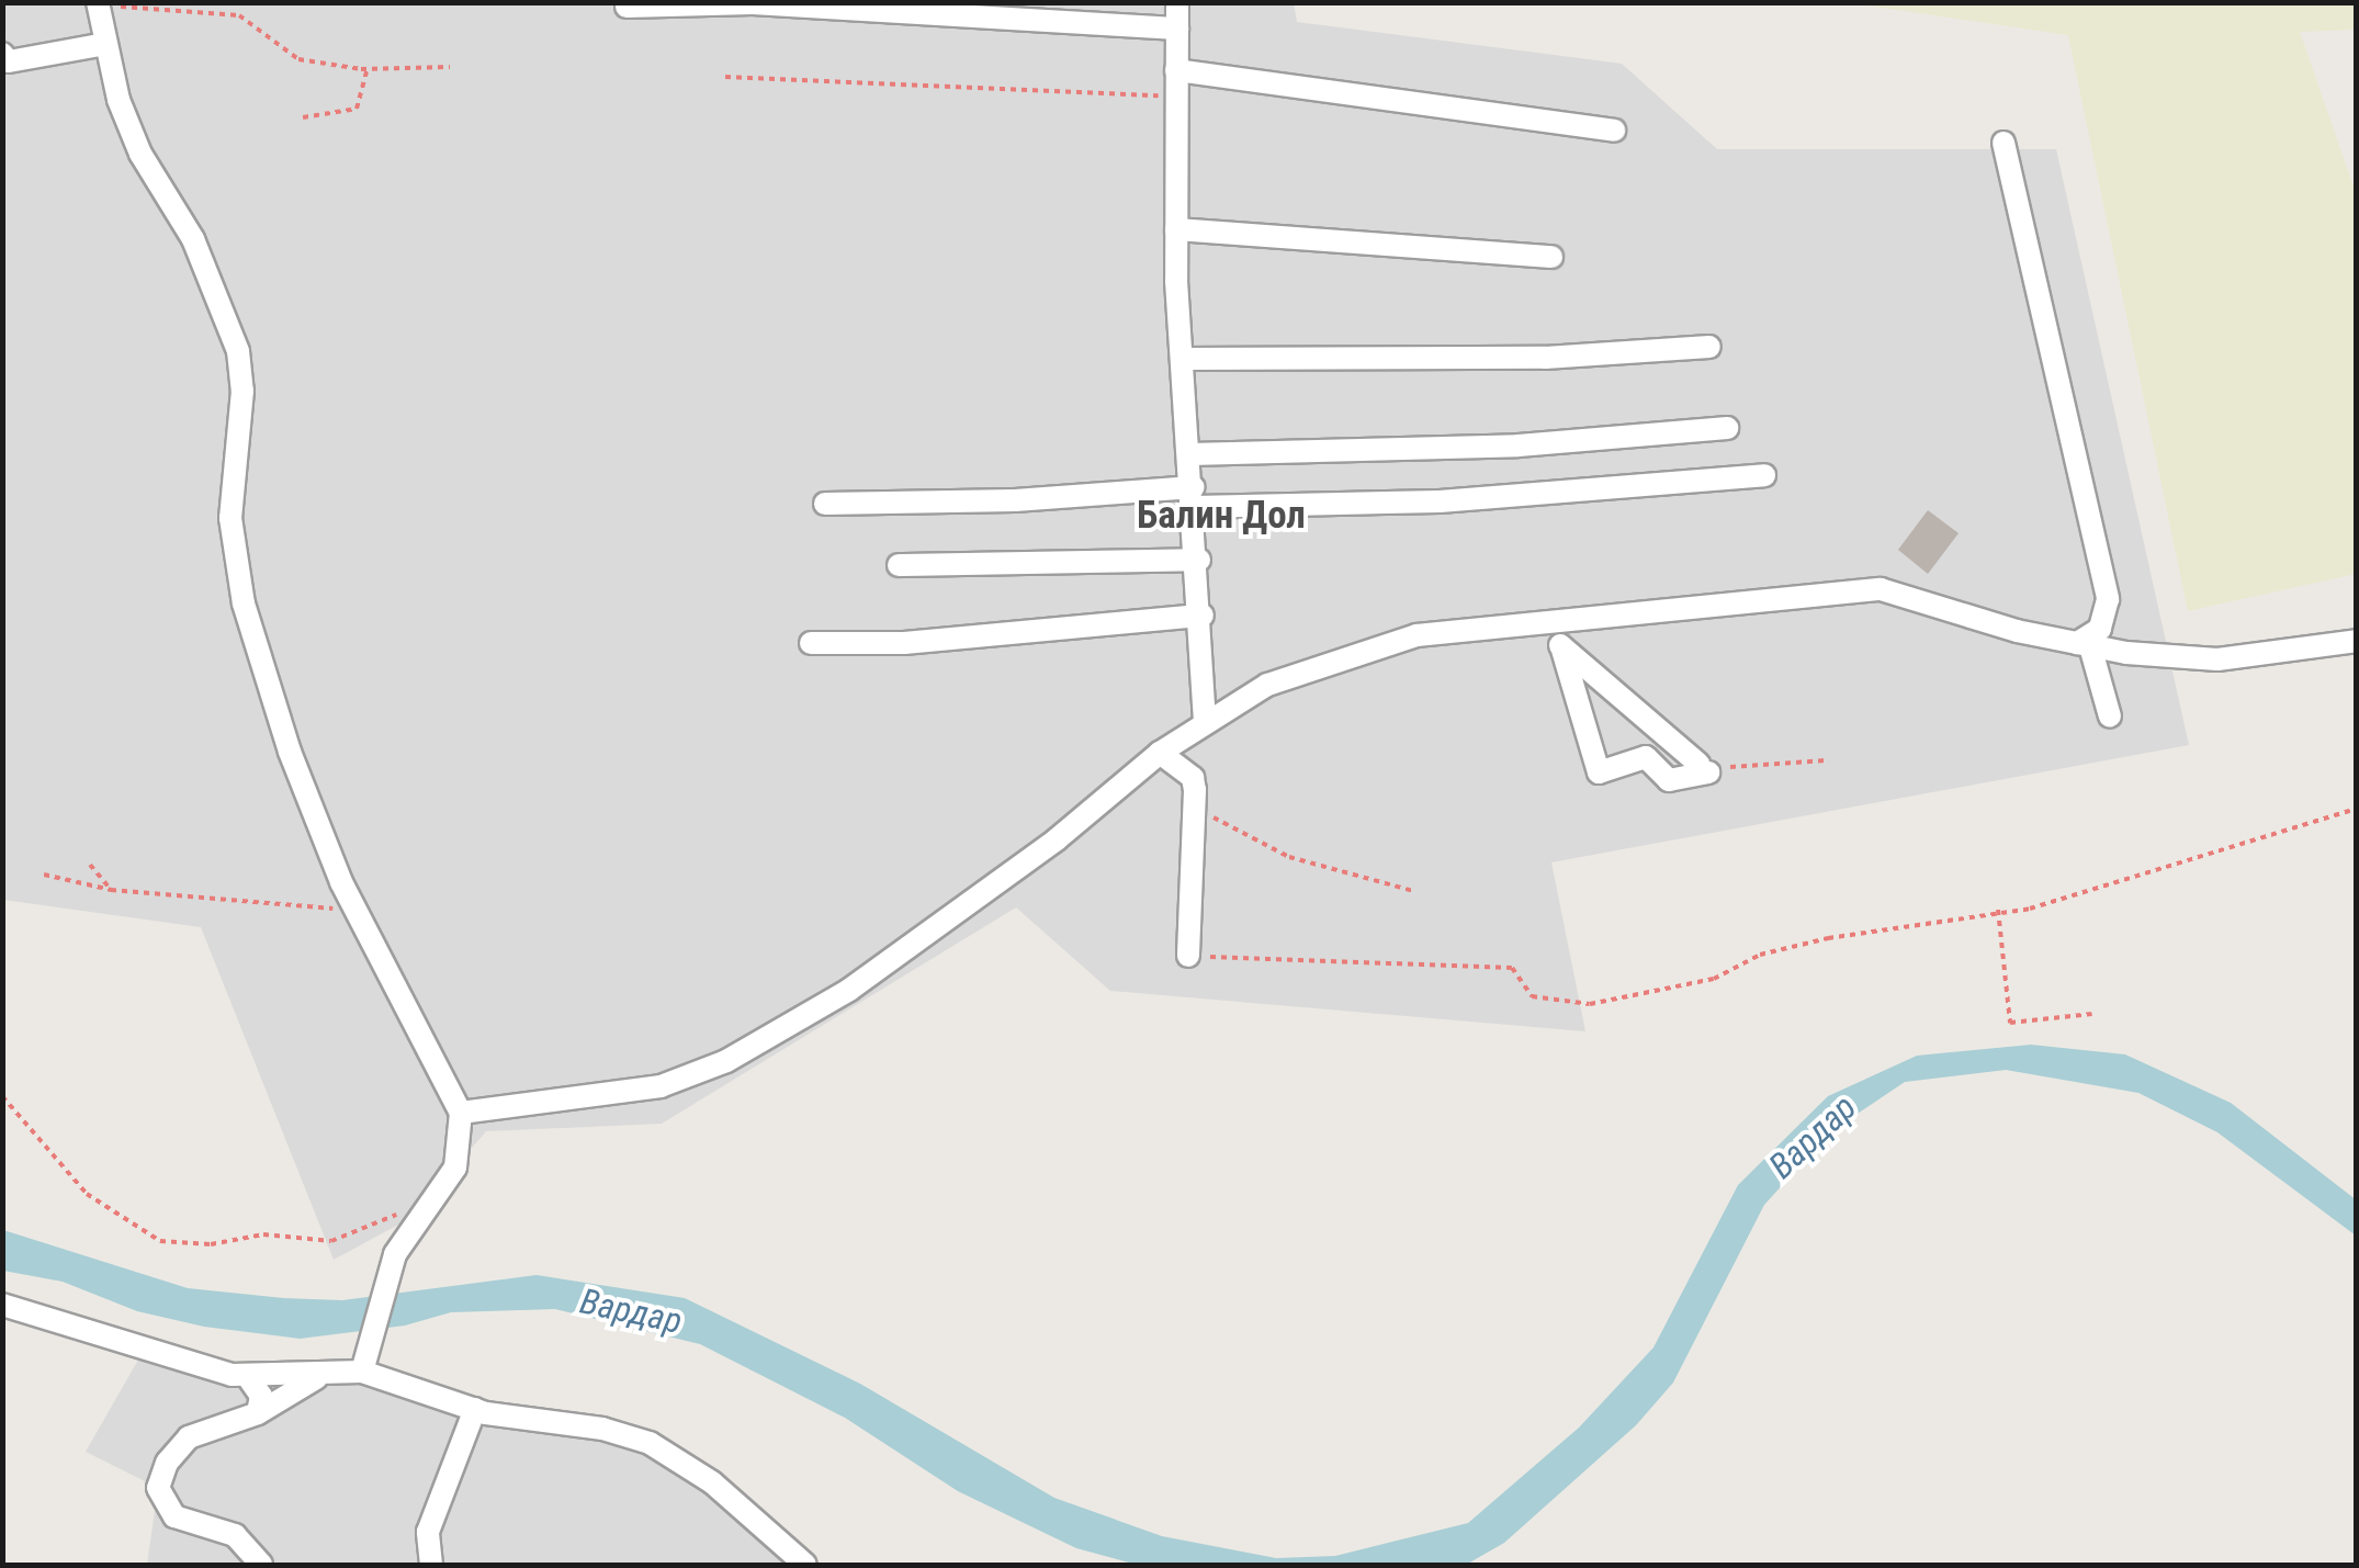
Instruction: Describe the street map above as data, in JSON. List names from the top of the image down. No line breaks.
{"districts":["Балин Дол"],"water":["Вардар"]}
